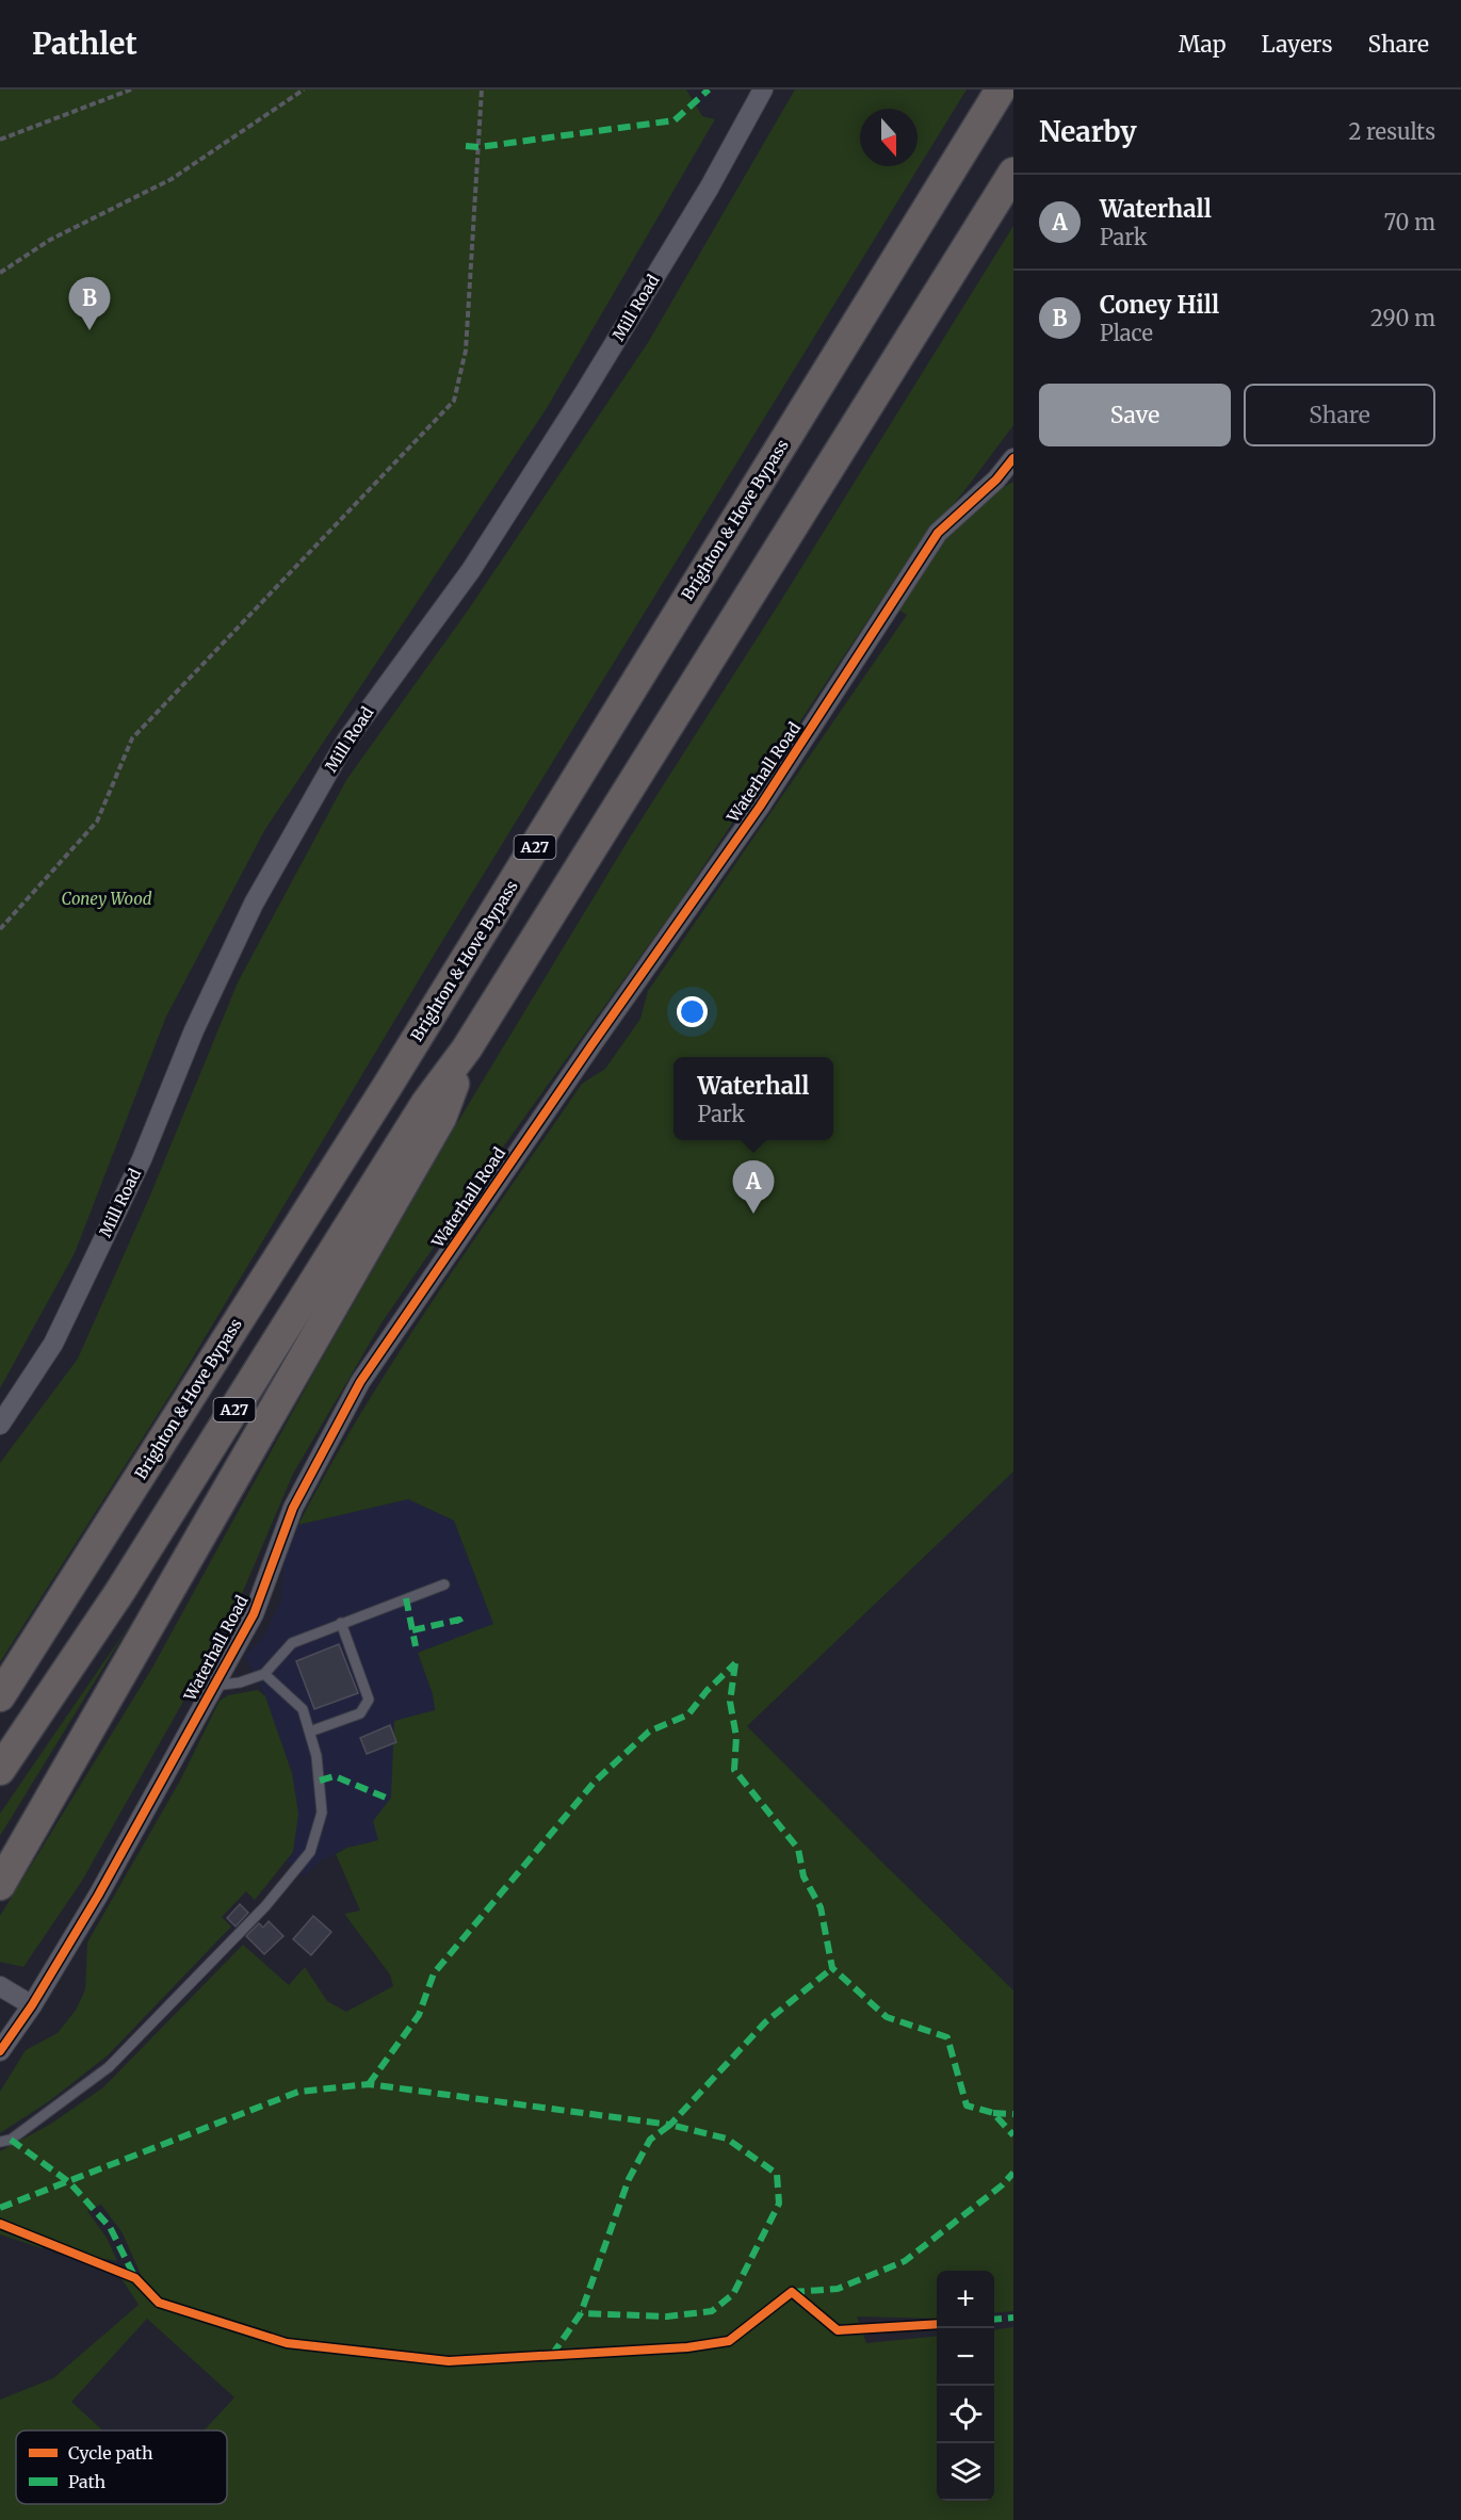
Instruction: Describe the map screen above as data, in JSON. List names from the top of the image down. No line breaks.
{"streets":{"highway":["Brighton & Hove Bypass","A27"],"street":["Mill Road","Waterhall Road"]},"parks":["Coney Wood"],"legend":["Cycle path","Path"],"north":"bottom","page":{"header":"Pathlet","nav":["Map","Layers","Share"],"heading":["Nearby","2 results"],"list":[{"mark":"A","name":"Waterhall","note":"Park","value":"70 m"},{"mark":"B","name":"Coney Hill","note":"Place","value":"290 m"}],"pins":["B","A"],"buttons":["Save","Share"],"popup":["Waterhall","Park"],"map_buttons":["+","−"]}}
